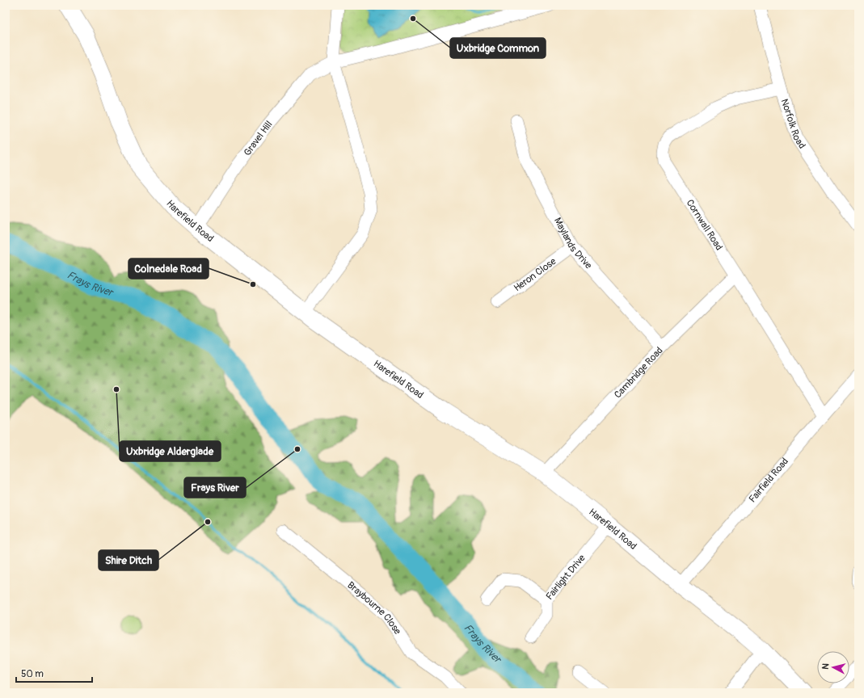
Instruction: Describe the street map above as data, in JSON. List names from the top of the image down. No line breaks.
{"streets":{"main road":["Harefield Road"],"street":["Norfolk Road","Gravel Hill","Cornwall Road","Maylands Drive","Heron Close","Cambridge Road","Fairfield Road","Fairlight Drive","Braybourne Close"]},"crossings":[["Norfolk Road","Cornwall Road"],["Gravel Hill","Harefield Road"],["Harefield Road","Cambridge Road"],["Harefield Road","Fairfield Road"],["Harefield Road","Fairlight Drive"],["Cornwall Road","Cambridge Road"],["Cornwall Road","Fairfield Road"],["Maylands Drive","Heron Close"],["Maylands Drive","Cambridge Road"]],"water":["Frays River"],"places":["Uxbridge Common","Colnedale Road","Uxbridge Alderglade","Frays River","Shire Ditch"],"scale_bar":"50 m","north":"left"}
